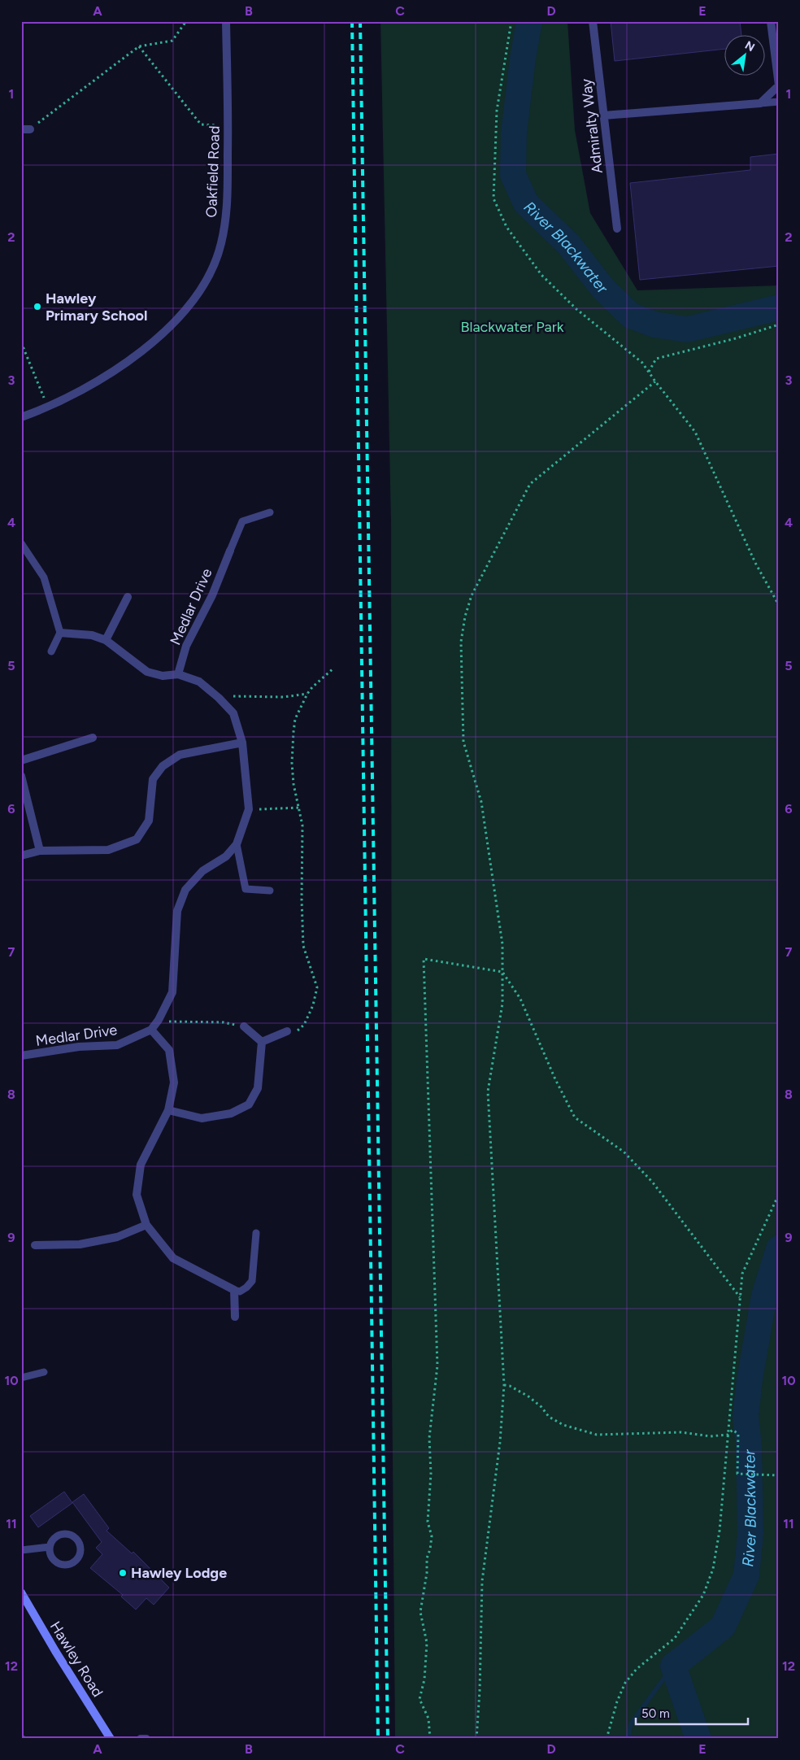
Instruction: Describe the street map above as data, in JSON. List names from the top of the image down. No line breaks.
{"streets":{"main road":["Hawley Road"],"street":["Admiralty Way","Oakfield Road","Medlar Drive"]},"water":["River Blackwater"],"parks":["Blackwater Park"],"places":["Hawley Primary School","Hawley Lodge"],"scale_bar":"50 m","north":"top right","grid":{"columns":["A","B","C","D","E"],"rows":["1","2","3","4","5","6","7","8","9","10","11","12"]}}
